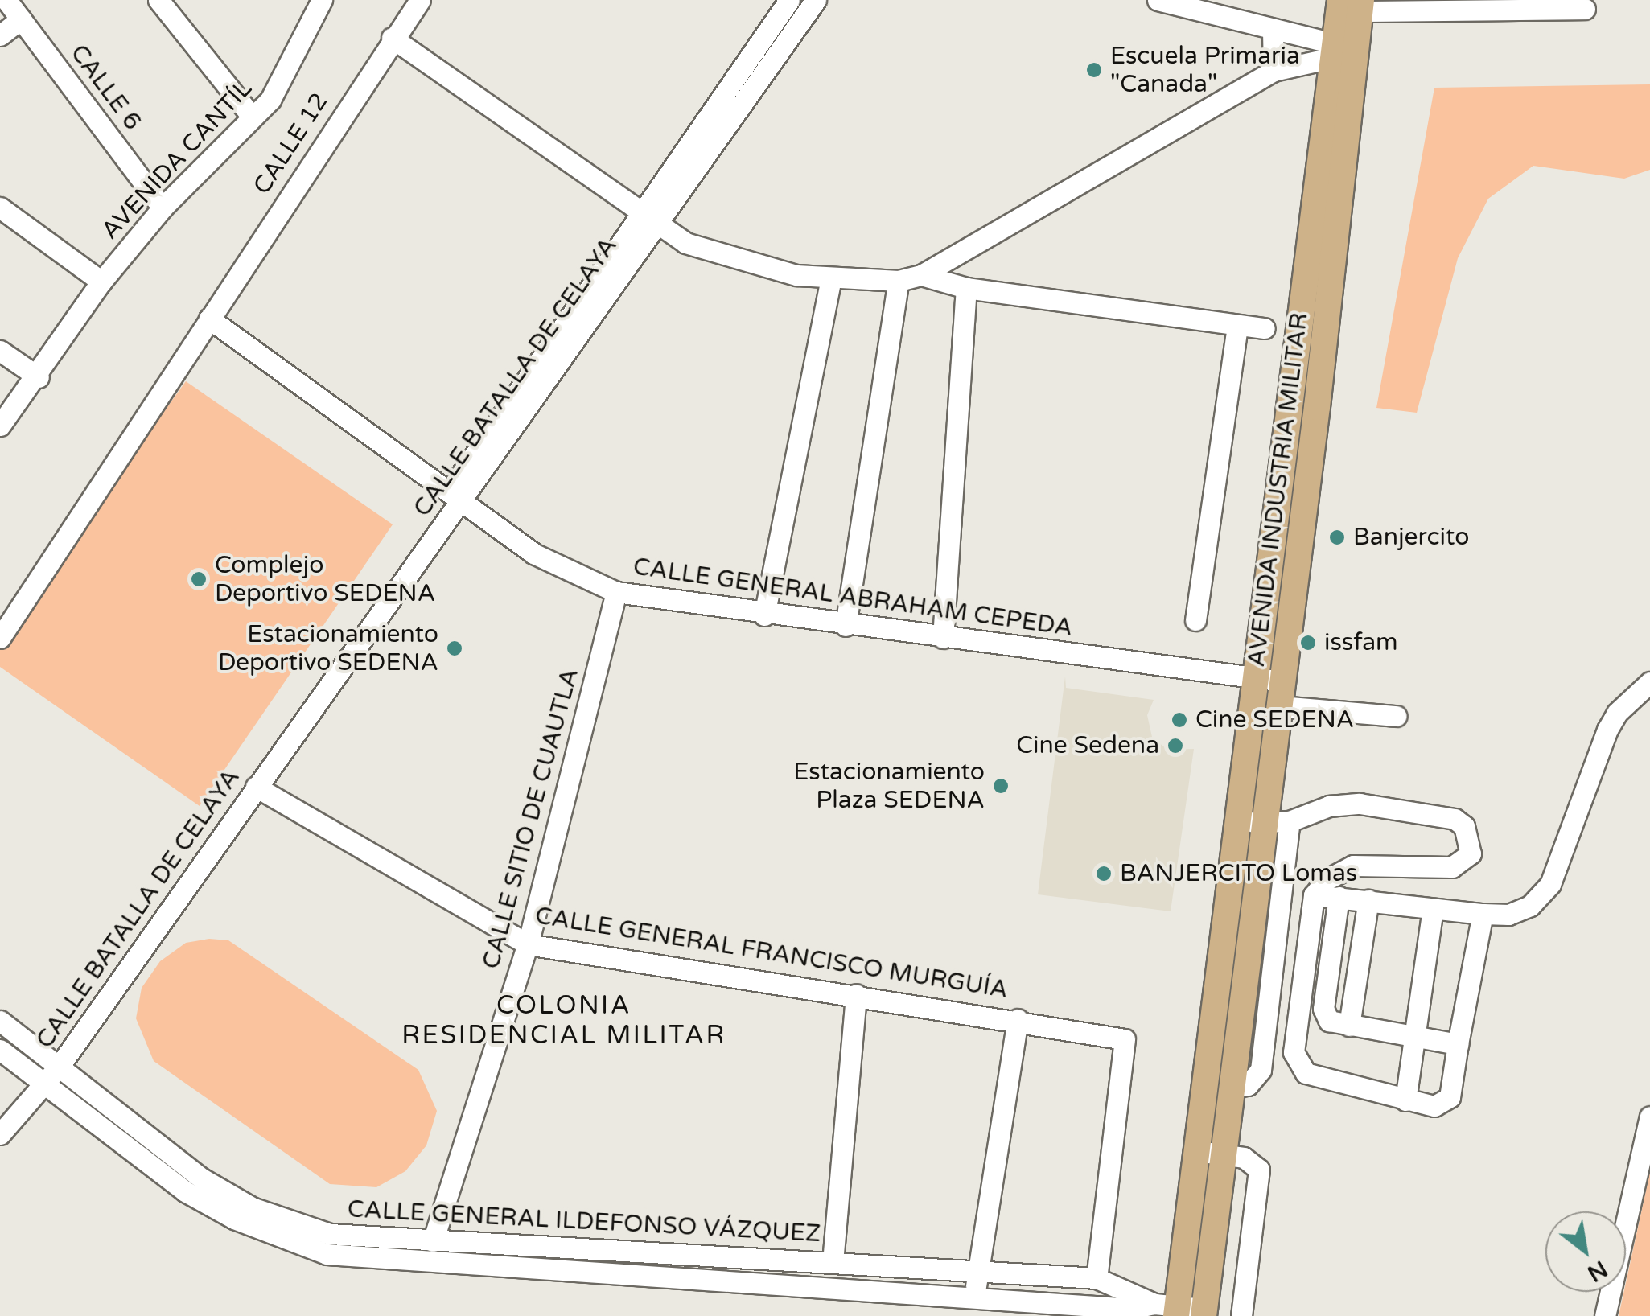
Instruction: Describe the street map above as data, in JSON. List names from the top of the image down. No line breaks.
{"streets":{"main road":["AVENIDA INDUSTRIA MILITAR"],"street":["CALLE 6","CALLE 12","AVENIDA CANTÍL","CALLE BATALLA DE CELAYA","CALLE GENERAL ABRAHAM CEPEDA","CALLE SITIO DE CUAUTLA","CALLE GENERAL FRANCISCO MURGUÍA","CALLE GENERAL ILDEFONSO VÁZQUEZ"]},"crossings":[["CALLE 6","AVENIDA CANTÍL"],["CALLE 12","CALLE GENERAL ABRAHAM CEPEDA"],["CALLE BATALLA DE CELAYA","CALLE GENERAL ABRAHAM CEPEDA"],["CALLE BATALLA DE CELAYA","CALLE GENERAL FRANCISCO MURGUÍA"],["CALLE BATALLA DE CELAYA","CALLE GENERAL ILDEFONSO VÁZQUEZ"],["AVENIDA INDUSTRIA MILITAR","CALLE GENERAL ABRAHAM CEPEDA"],["AVENIDA INDUSTRIA MILITAR","CALLE GENERAL ILDEFONSO VÁZQUEZ"],["CALLE GENERAL ABRAHAM CEPEDA","CALLE SITIO DE CUAUTLA"],["CALLE SITIO DE CUAUTLA","CALLE GENERAL FRANCISCO MURGUÍA"],["CALLE SITIO DE CUAUTLA","CALLE GENERAL ILDEFONSO VÁZQUEZ"],["CALLE GENERAL FRANCISCO MURGUÍA","CALLE GENERAL ILDEFONSO VÁZQUEZ"]],"districts":["COLONIA RESIDENCIAL MILITAR"],"places":["Escuela Primaria \"Canada\"","Banjercito","Complejo Deportivo SEDENA","issfam","Estacionamiento Deportivo SEDENA","Cine SEDENA","Cine Sedena","Estacionamiento Plaza SEDENA","BANJERCITO Lomas"],"north":"bottom right"}
